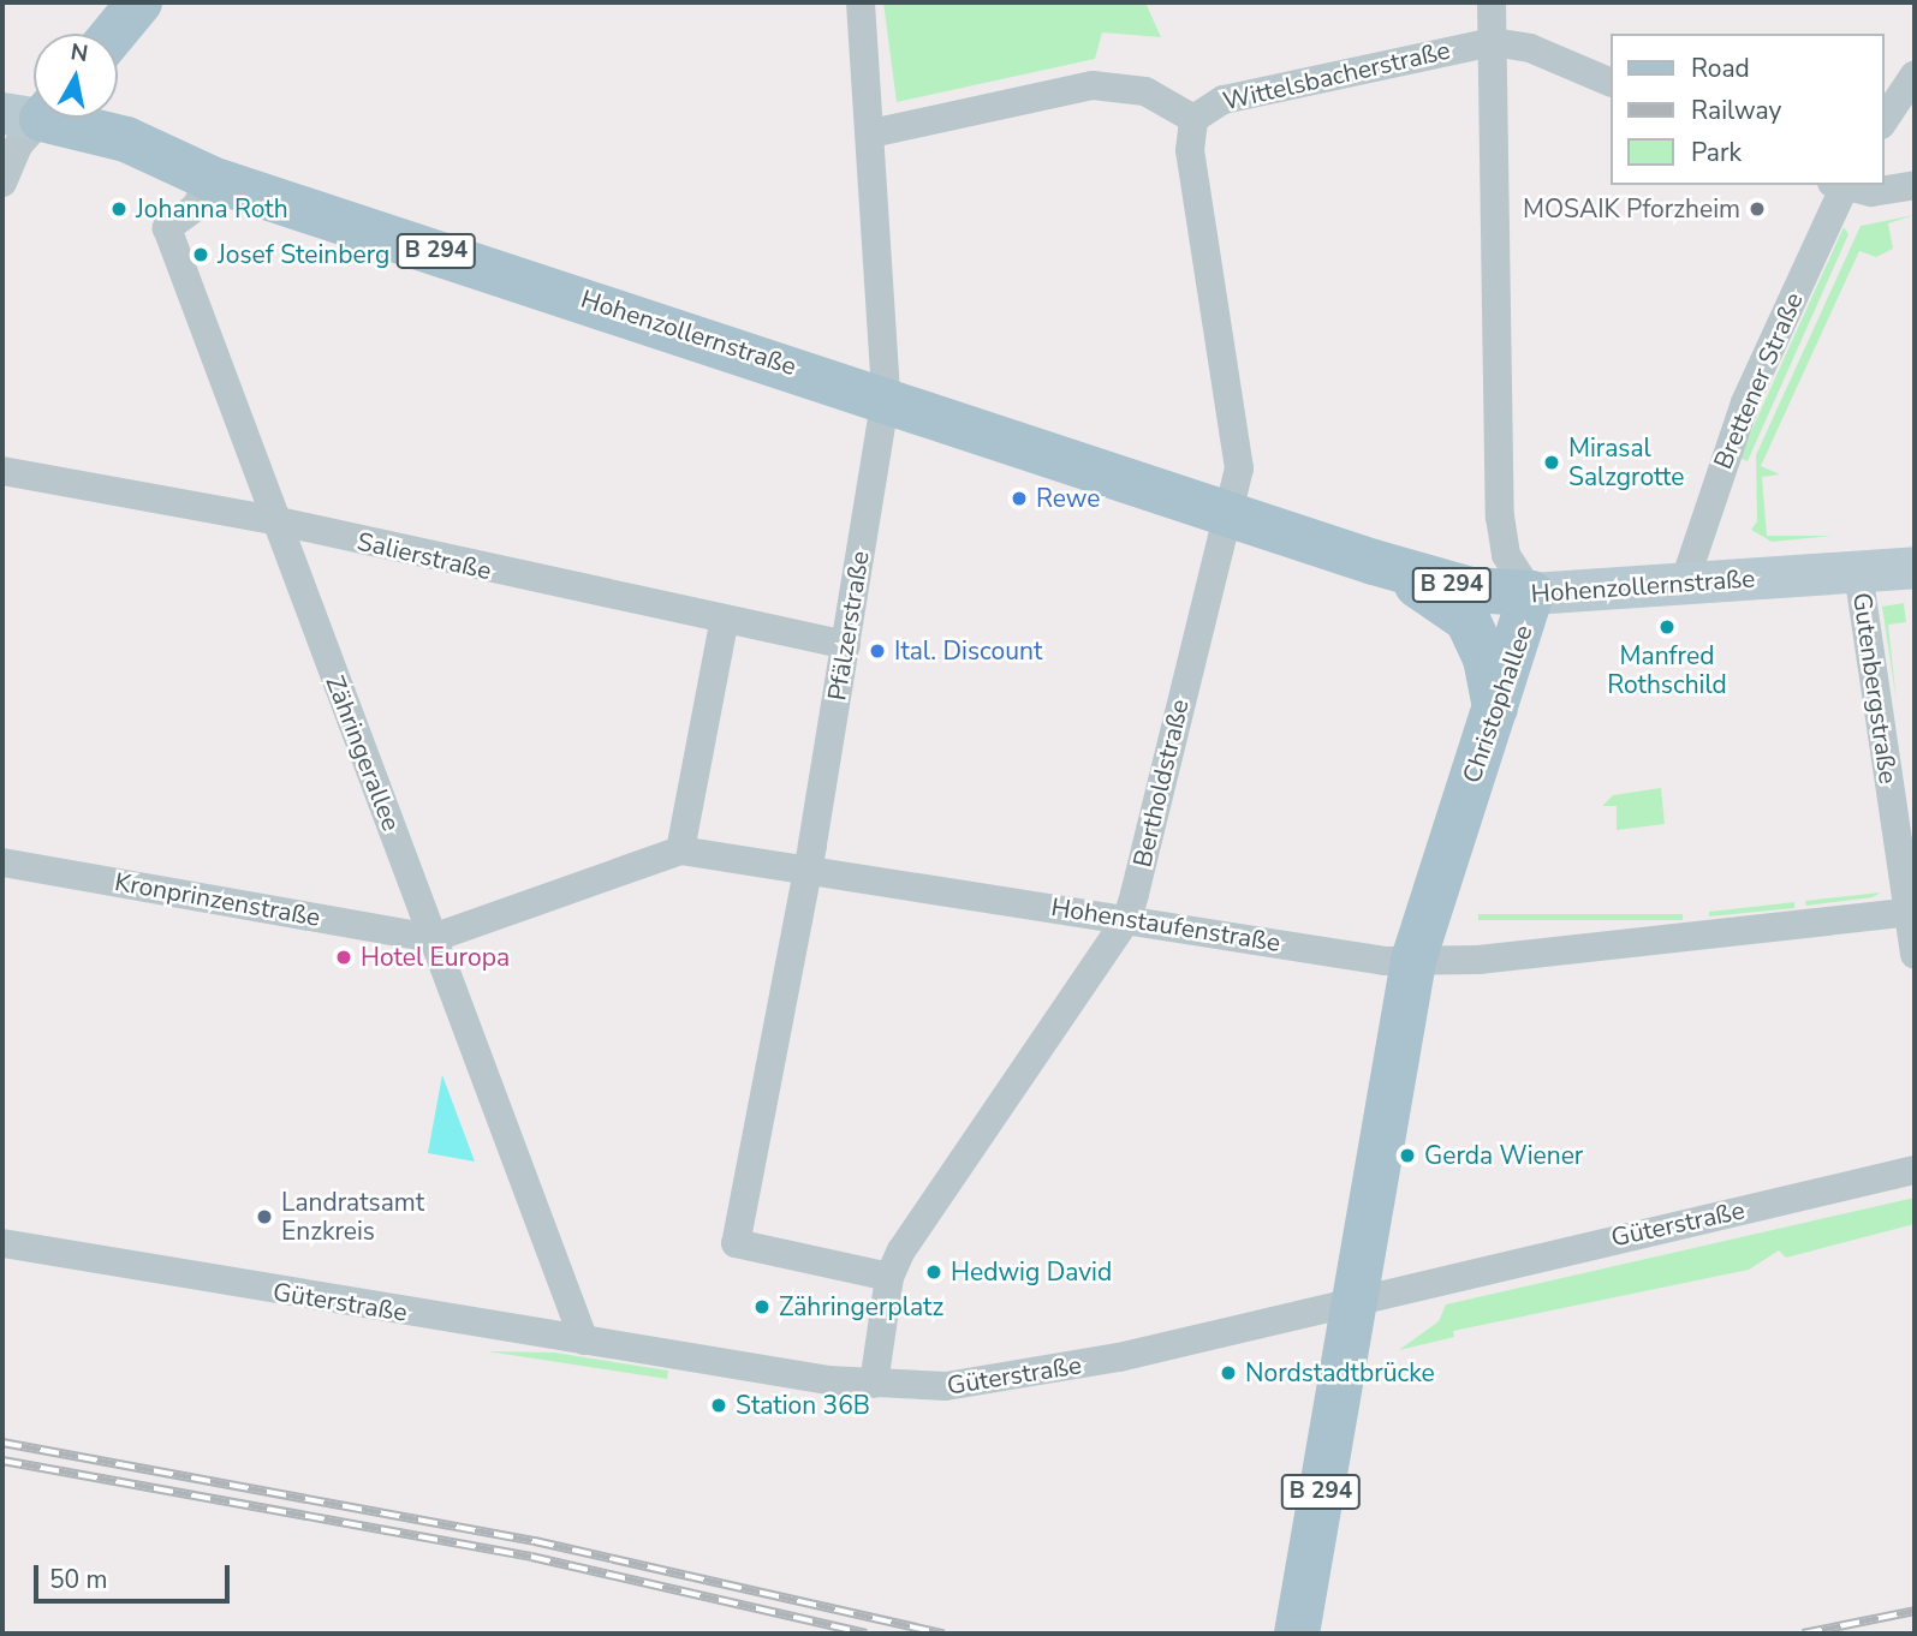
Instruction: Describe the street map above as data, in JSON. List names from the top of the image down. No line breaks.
{"streets":{"main road":["B 294","Hohenzollernstraße","Christophallee"],"street":["Wittelsbacherstraße","Brettener Straße","Salierstraße","Pfälzerstraße","Gutenbergstraße","Zähringerallee","Bertholdstraße","Kronprinzenstraße","Hohenstaufenstraße","Güterstraße"]},"crossings":[["Wittelsbacherstraße","Pfälzerstraße"],["Wittelsbacherstraße","Christophallee"],["Wittelsbacherstraße","Bertholdstraße"],["Hohenzollernstraße","Brettener Straße"],["Hohenzollernstraße","Pfälzerstraße"],["Hohenzollernstraße","Gutenbergstraße"],["Hohenzollernstraße","Christophallee"],["Hohenzollernstraße","Zähringerallee"],["Hohenzollernstraße","Bertholdstraße"],["Salierstraße","Pfälzerstraße"],["Salierstraße","Zähringerallee"],["Pfälzerstraße","Bertholdstraße"],["Pfälzerstraße","Hohenstaufenstraße"],["Gutenbergstraße","Hohenstaufenstraße"],["Christophallee","Hohenstaufenstraße"],["Christophallee","Güterstraße"],["Zähringerallee","Kronprinzenstraße"],["Zähringerallee","Hohenstaufenstraße"],["Zähringerallee","Güterstraße"],["Bertholdstraße","Hohenstaufenstraße"],["Bertholdstraße","Güterstraße"],["Kronprinzenstraße","Hohenstaufenstraße"]],"places":["Johanna Roth","MOSAIK Pforzheim","Josef Steinberg","Mirasal Salzgrotte","Rewe","Manfred Rothschild","Ital. Discount","Hotel Europa","Gerda Wiener","Landratsamt Enzkreis","Hedwig David","Zähringerplatz","Nordstadtbrücke","Station 36B"],"legend":["Road","Railway","Park"],"scale_bar":"50 m","north":"top"}
